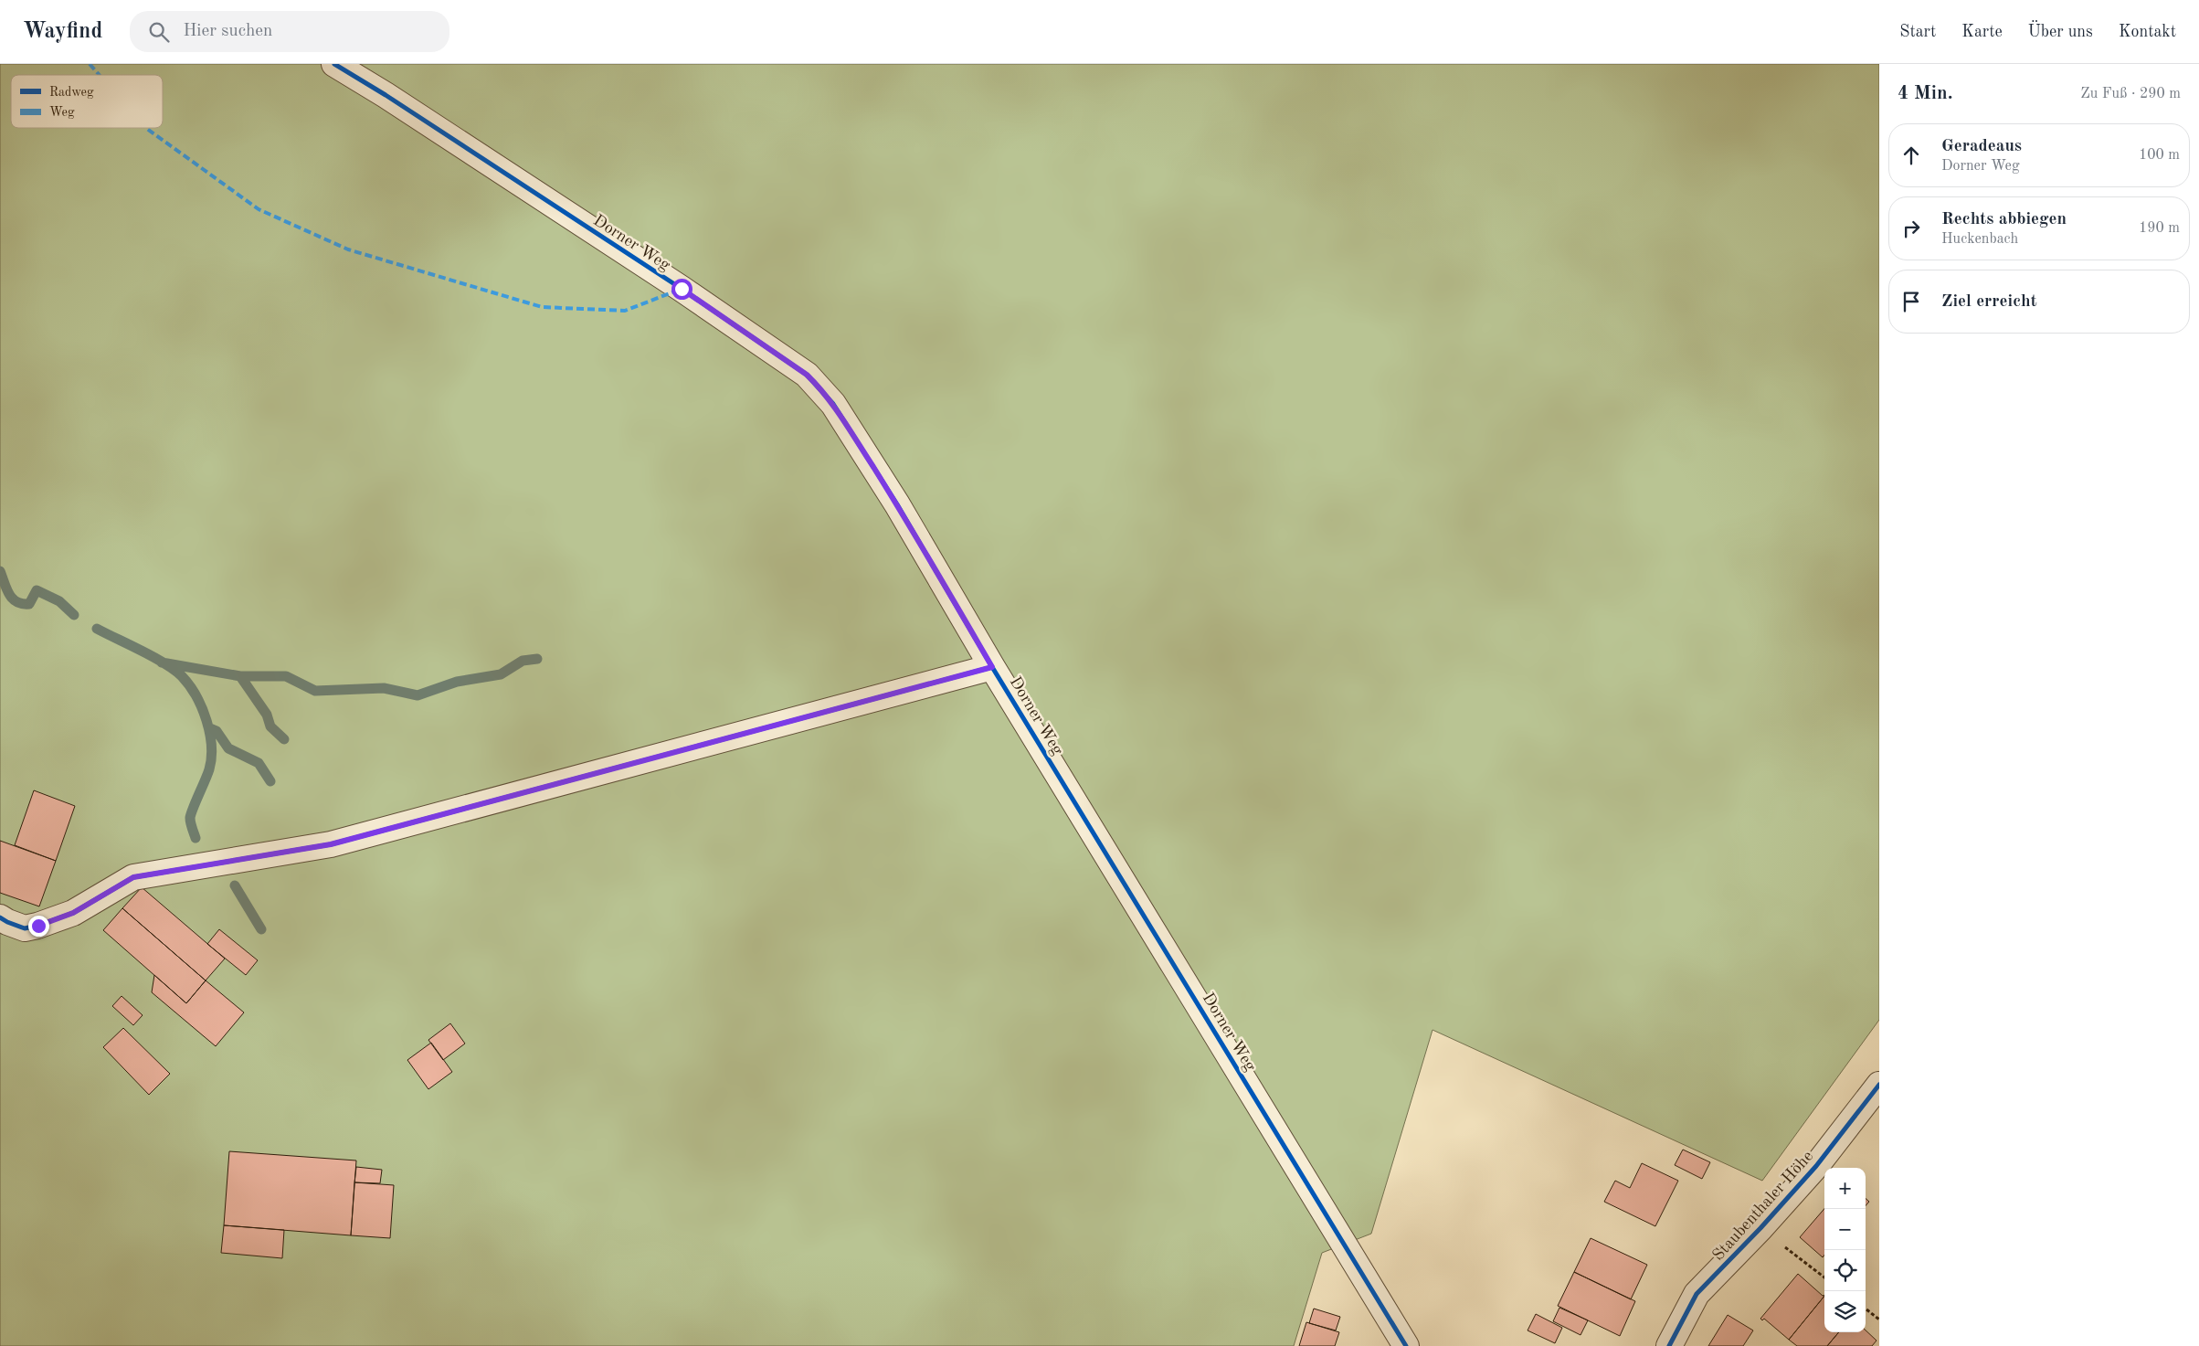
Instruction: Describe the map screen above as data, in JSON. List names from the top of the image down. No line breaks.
{"streets":{"street":["Dorner Weg","Staubenthaler Höhe"]},"legend":["Radweg","Weg"],"page":{"header":"Wayfind","search":"Hier suchen","nav":["Start","Karte","Über uns","Kontakt"],"heading":["4 Min.","Zu Fuß · 290 m"],"list":[["Geradeaus","Dorner Weg","100 m"],["Rechts abbiegen","Huckenbach","190 m"],"Ziel erreicht"],"map_buttons":["+","−"]}}
